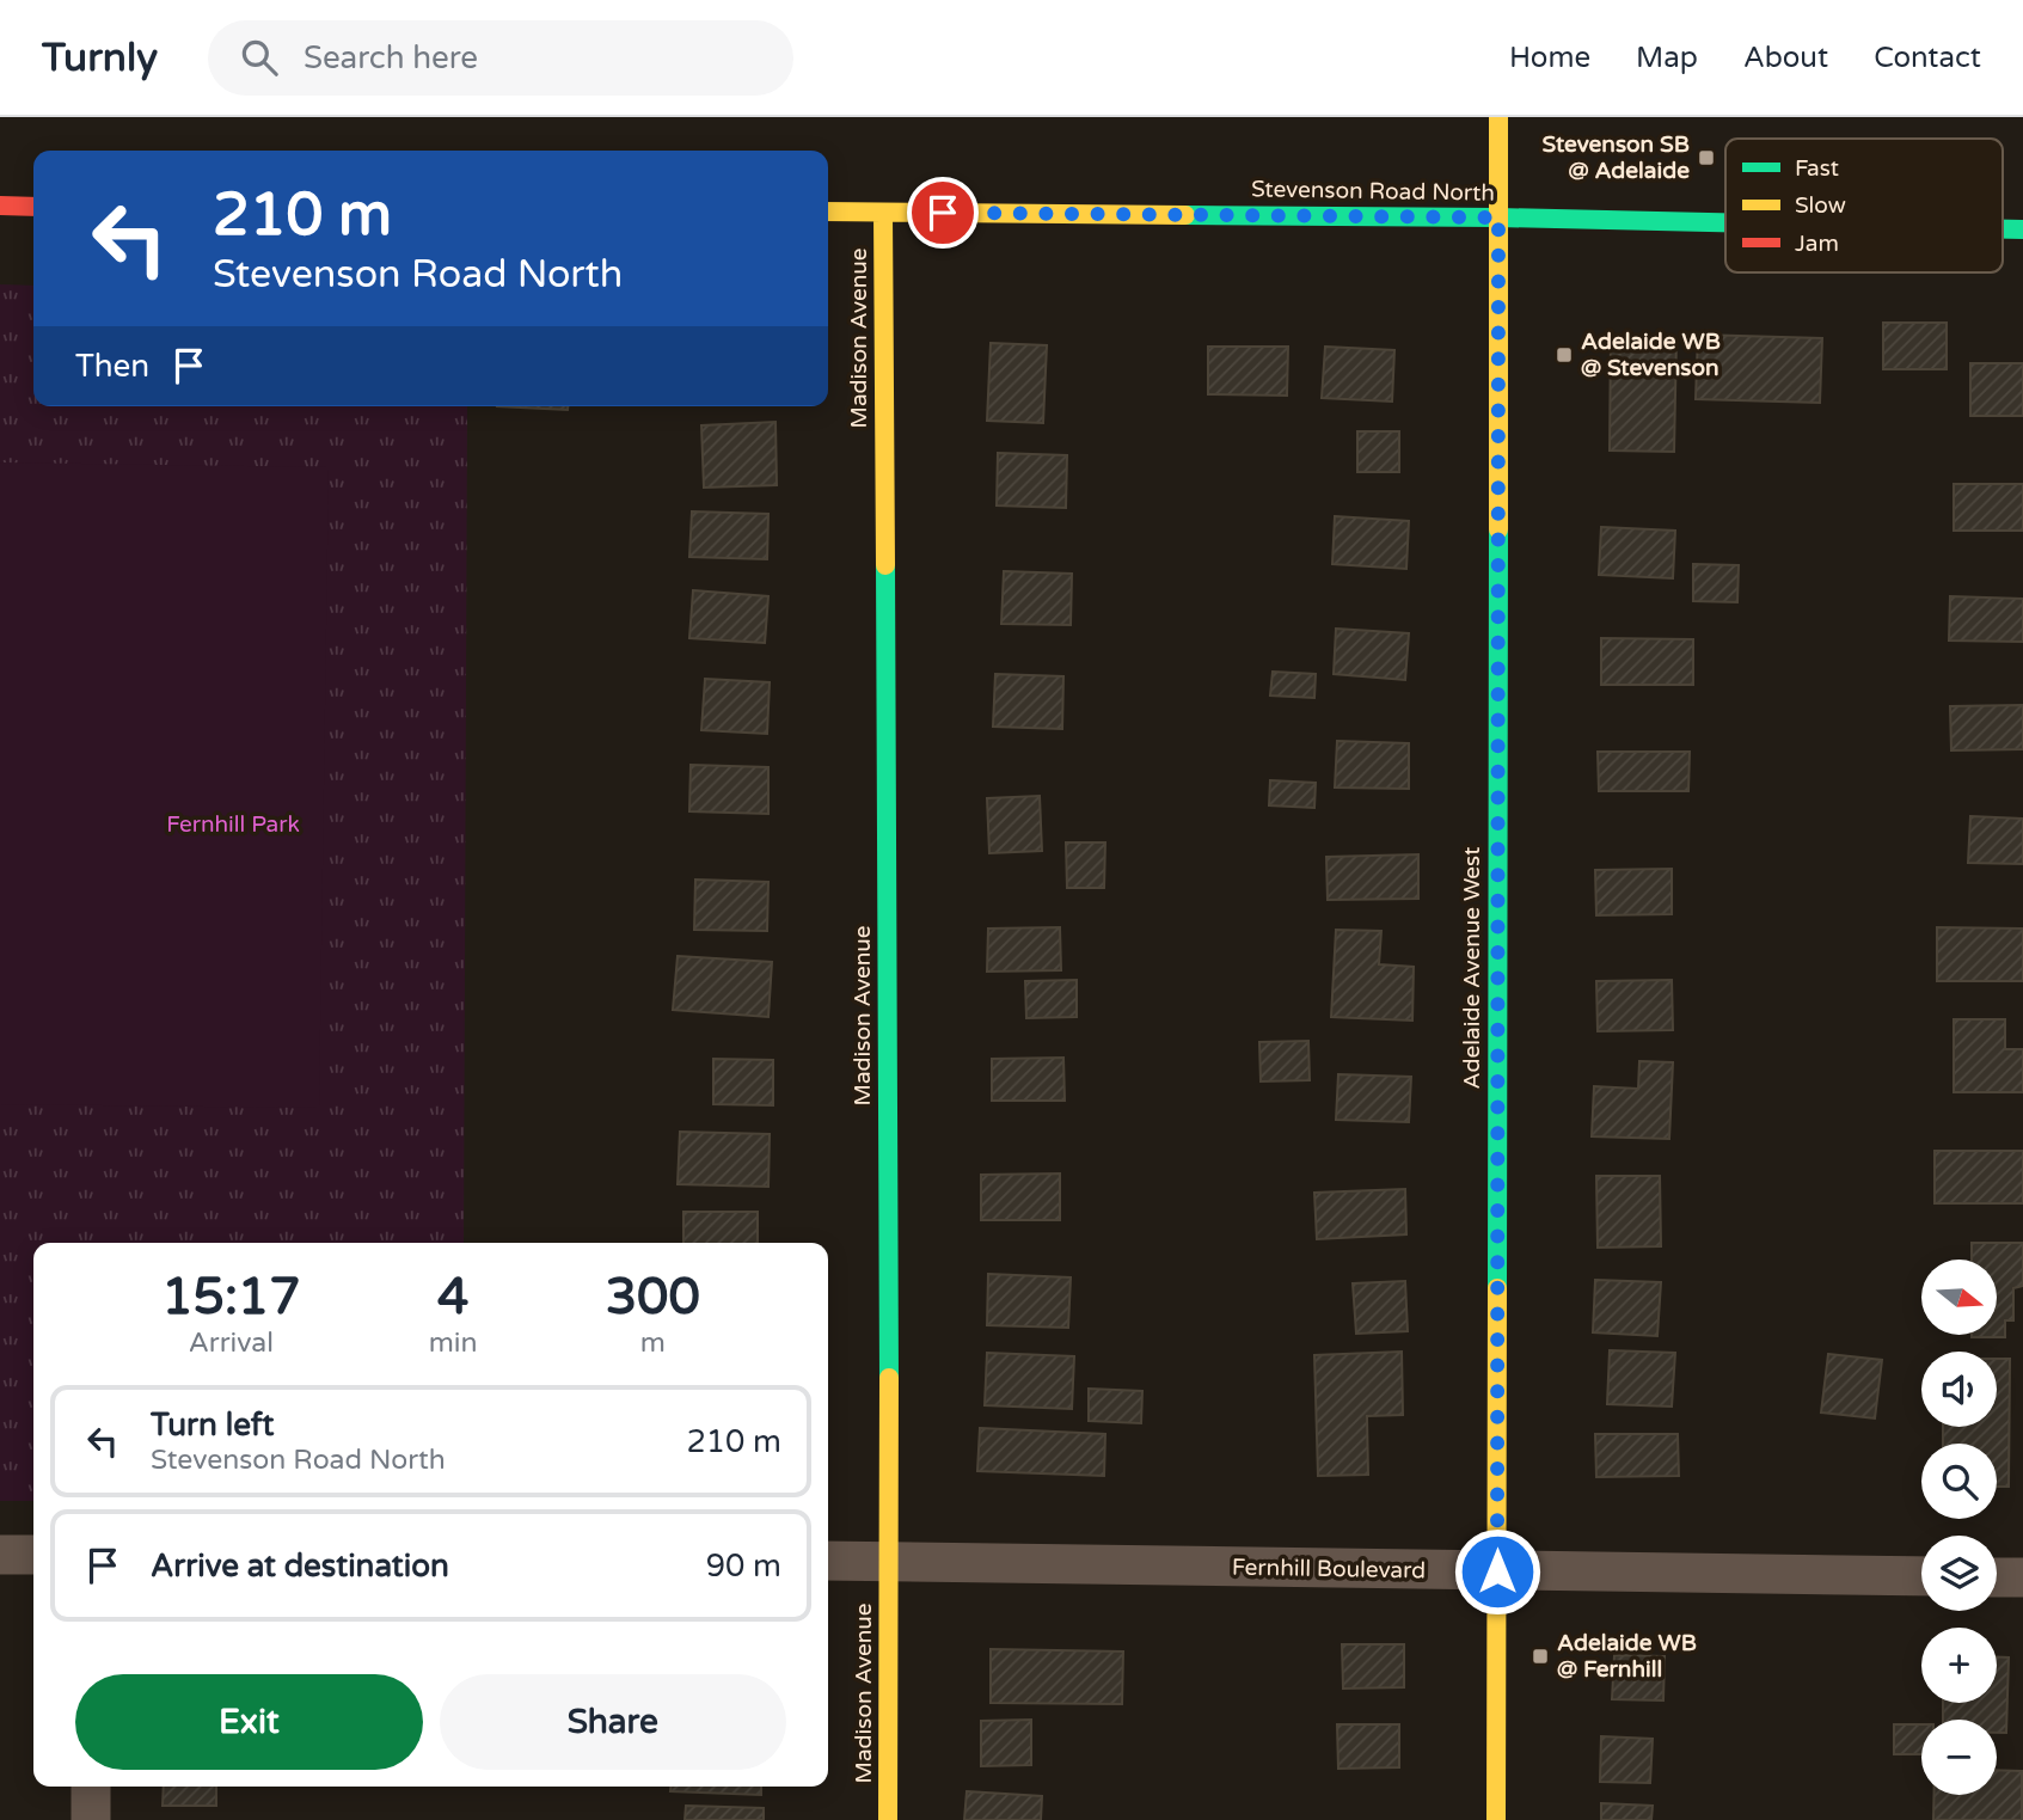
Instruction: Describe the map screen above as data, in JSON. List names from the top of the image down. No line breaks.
{"streets":{"main road":["Stevenson Road North","Madison Avenue","Adelaide Avenue West"],"street":["Fernhill Boulevard"]},"crossings":[["Stevenson Road North","Madison Avenue"],["Stevenson Road North","Adelaide Avenue West"],["Madison Avenue","Fernhill Boulevard"],["Adelaide Avenue West","Fernhill Boulevard"]],"parks":["Fernhill Park"],"places":{"transit":["Stevenson SB @ Adelaide","Adelaide WB @ Stevenson","Adelaide WB @ Fernhill"]},"legend":["Fast","Slow","Jam"],"north":"right","page":{"header":"Turnly","search":"Search here","nav":["Home","Map","About","Contact"],"turn":["210 m","Stevenson Road North"],"then":"Then","eta":["15:17","Arrival","4","min","300","m"],"map_buttons":["+","−"],"list":[{"name":"Turn left","note":"Stevenson Road North","value":"210 m"},{"name":"Arrive at destination","value":"90 m"}],"buttons":["Exit","Share"]}}
